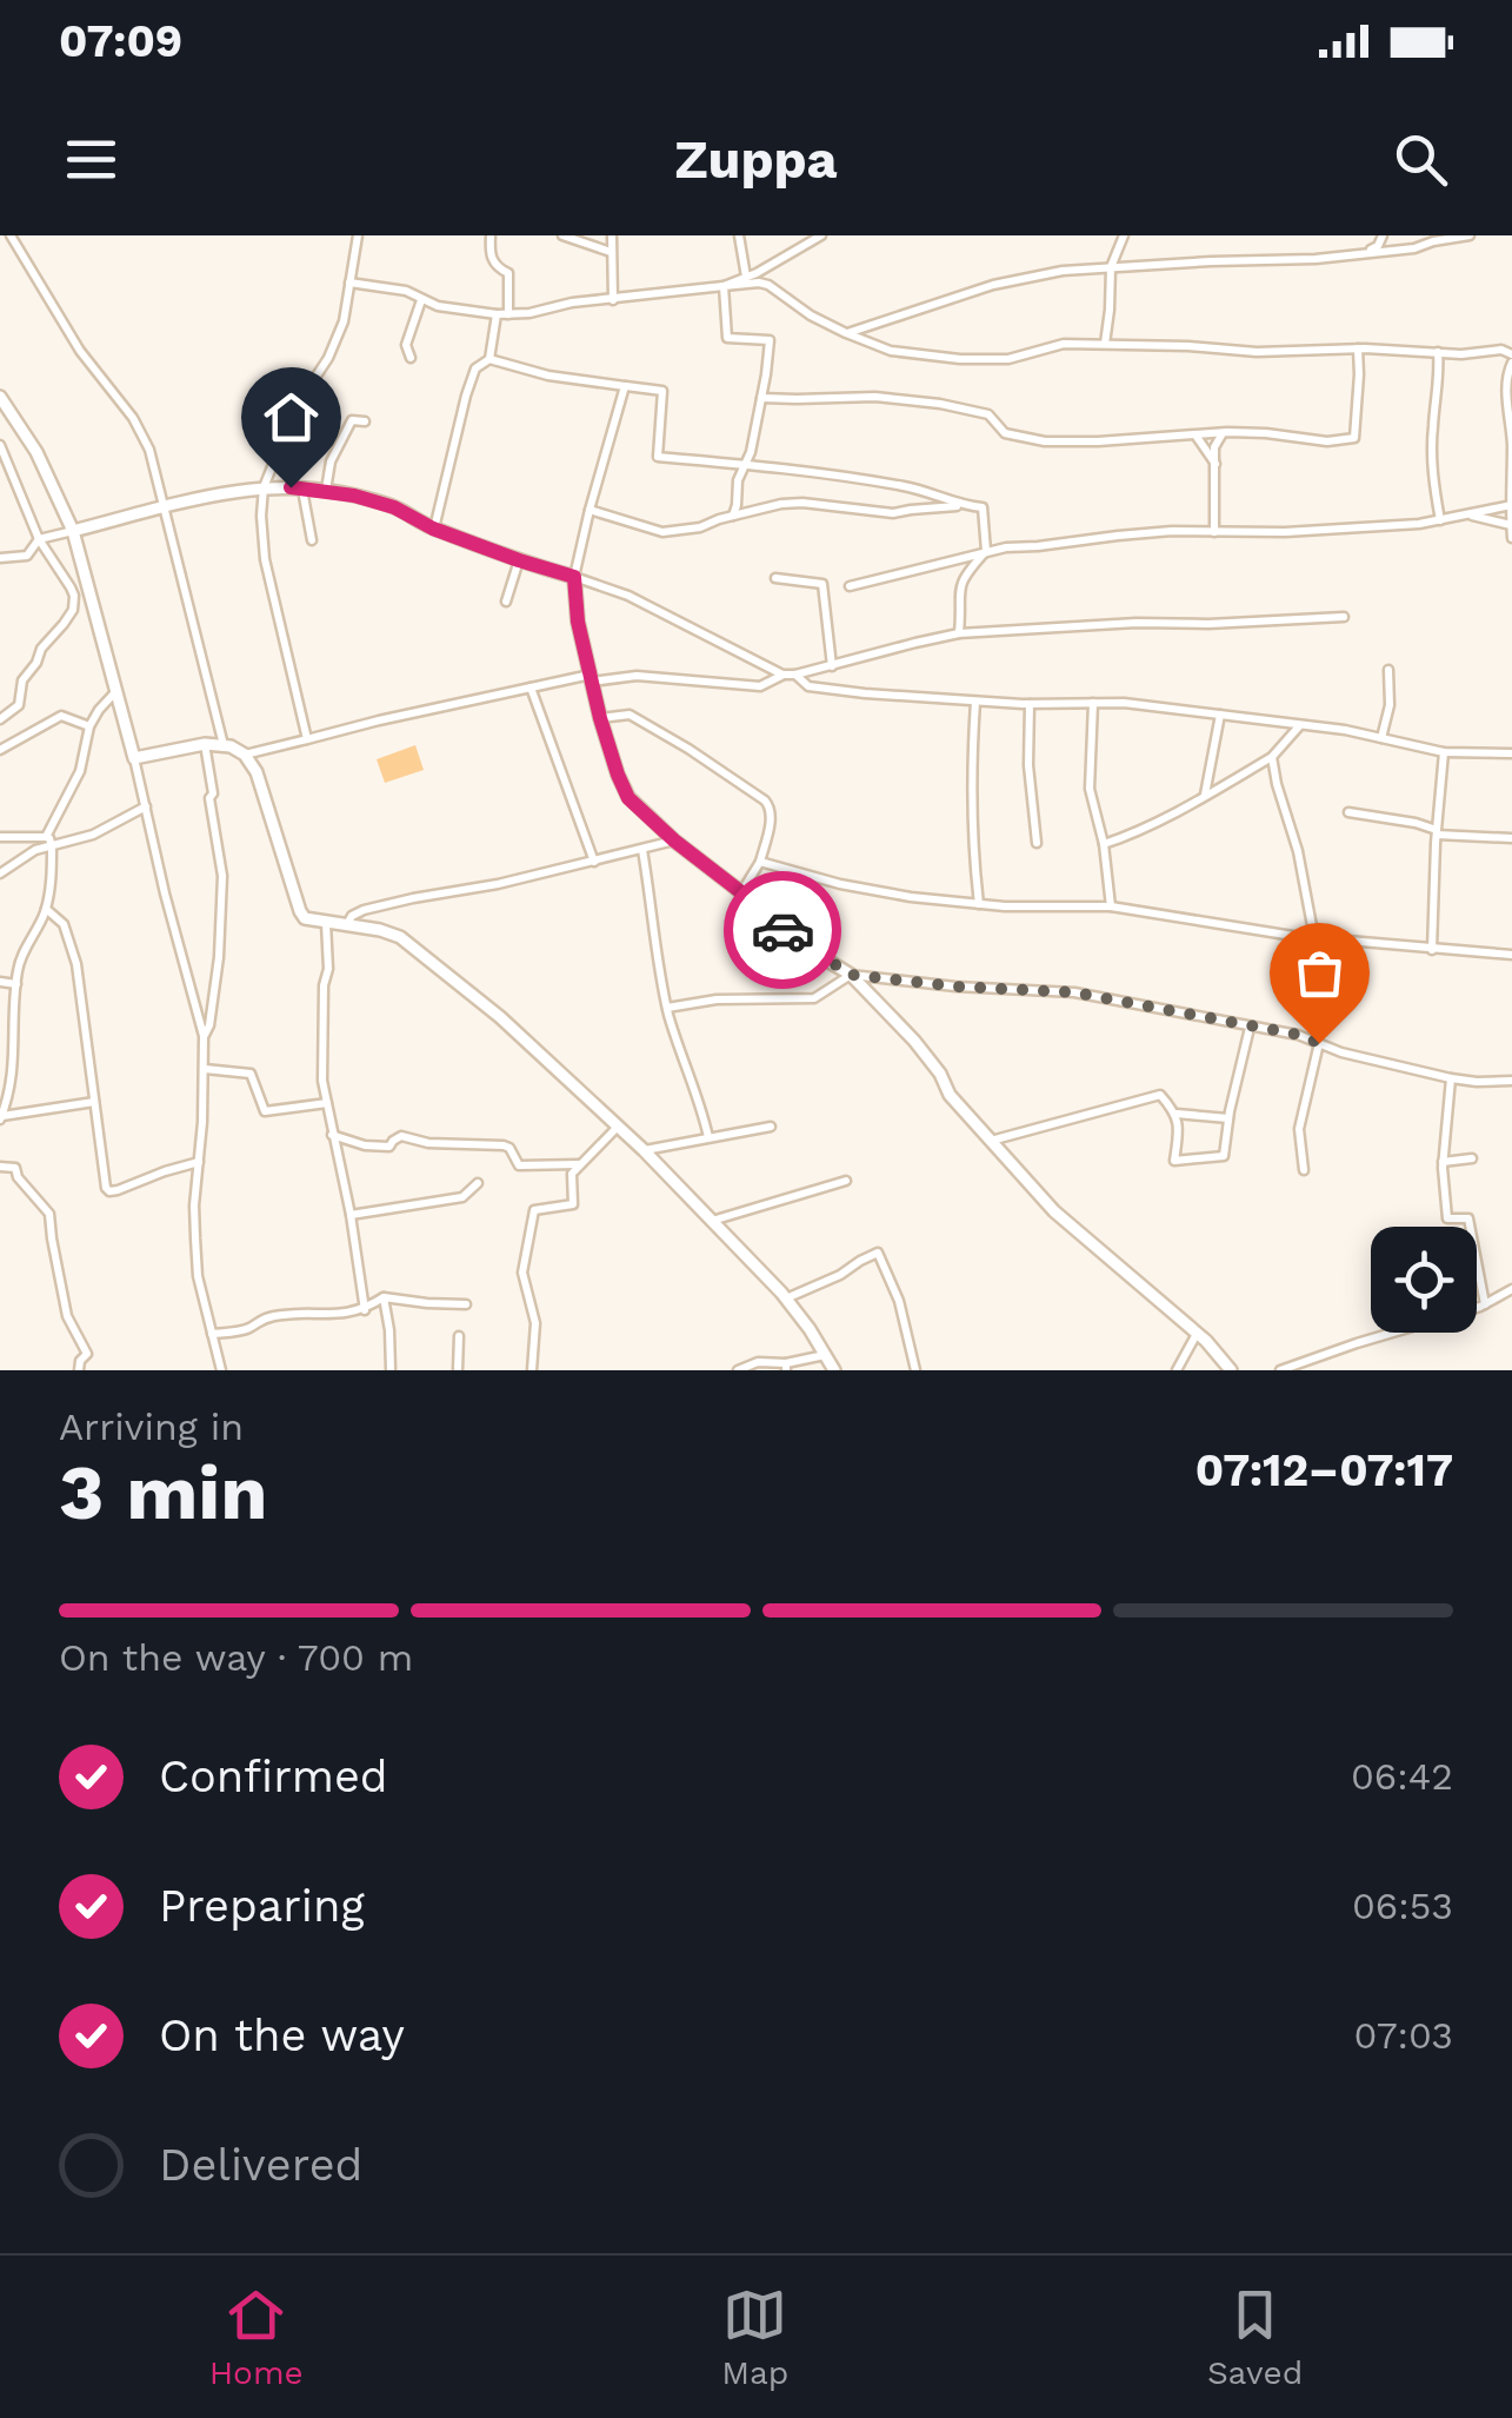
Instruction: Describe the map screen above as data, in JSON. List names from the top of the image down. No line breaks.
{"page":{"status":"07:09","header":"Zuppa","heading":["3 min","Arriving in","07:12–07:17"],"bar":"On the way · 700 m","list":[["Confirmed","06:42"],["Preparing","06:53"],["On the way","07:03"],"Delivered"],"tabs":["Home","Map","Saved"]}}
